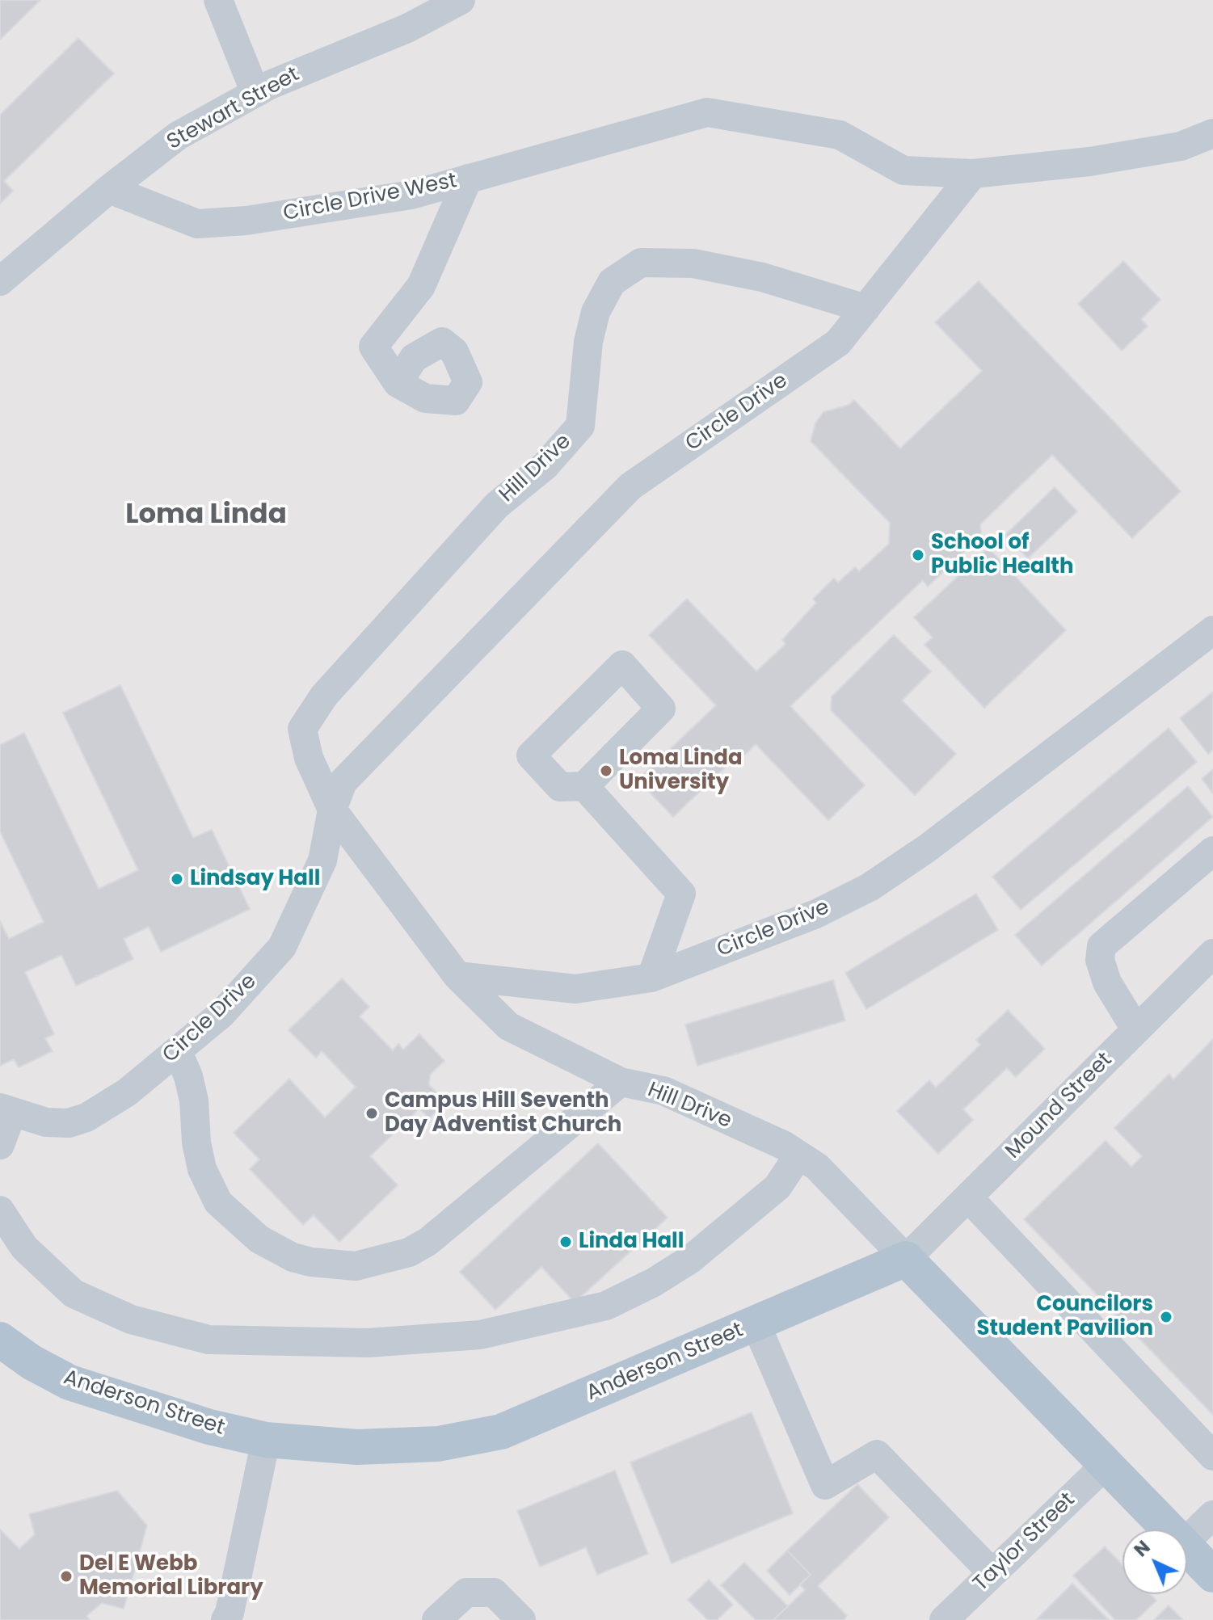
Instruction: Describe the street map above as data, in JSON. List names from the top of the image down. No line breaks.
{"streets":{"main road":["Anderson Street"],"street":["Stewart Street","Circle Drive West","Circle Drive","Hill Drive","Mound Street","Taylor Street"]},"crossings":[["Stewart Street","Circle Drive West"],["Circle Drive West","Circle Drive"],["Circle Drive","Hill Drive"],["Hill Drive","Mound Street"],["Hill Drive","Anderson Street"],["Mound Street","Anderson Street"]],"districts":["Loma Linda"],"places":["School of Public Health","Loma Linda University","Lindsay Hall","Campus Hill Seventh Day Adventist Church","Linda Hall","Councilors Student Pavilion","Del E Webb Memorial Library"],"north":"top left"}
